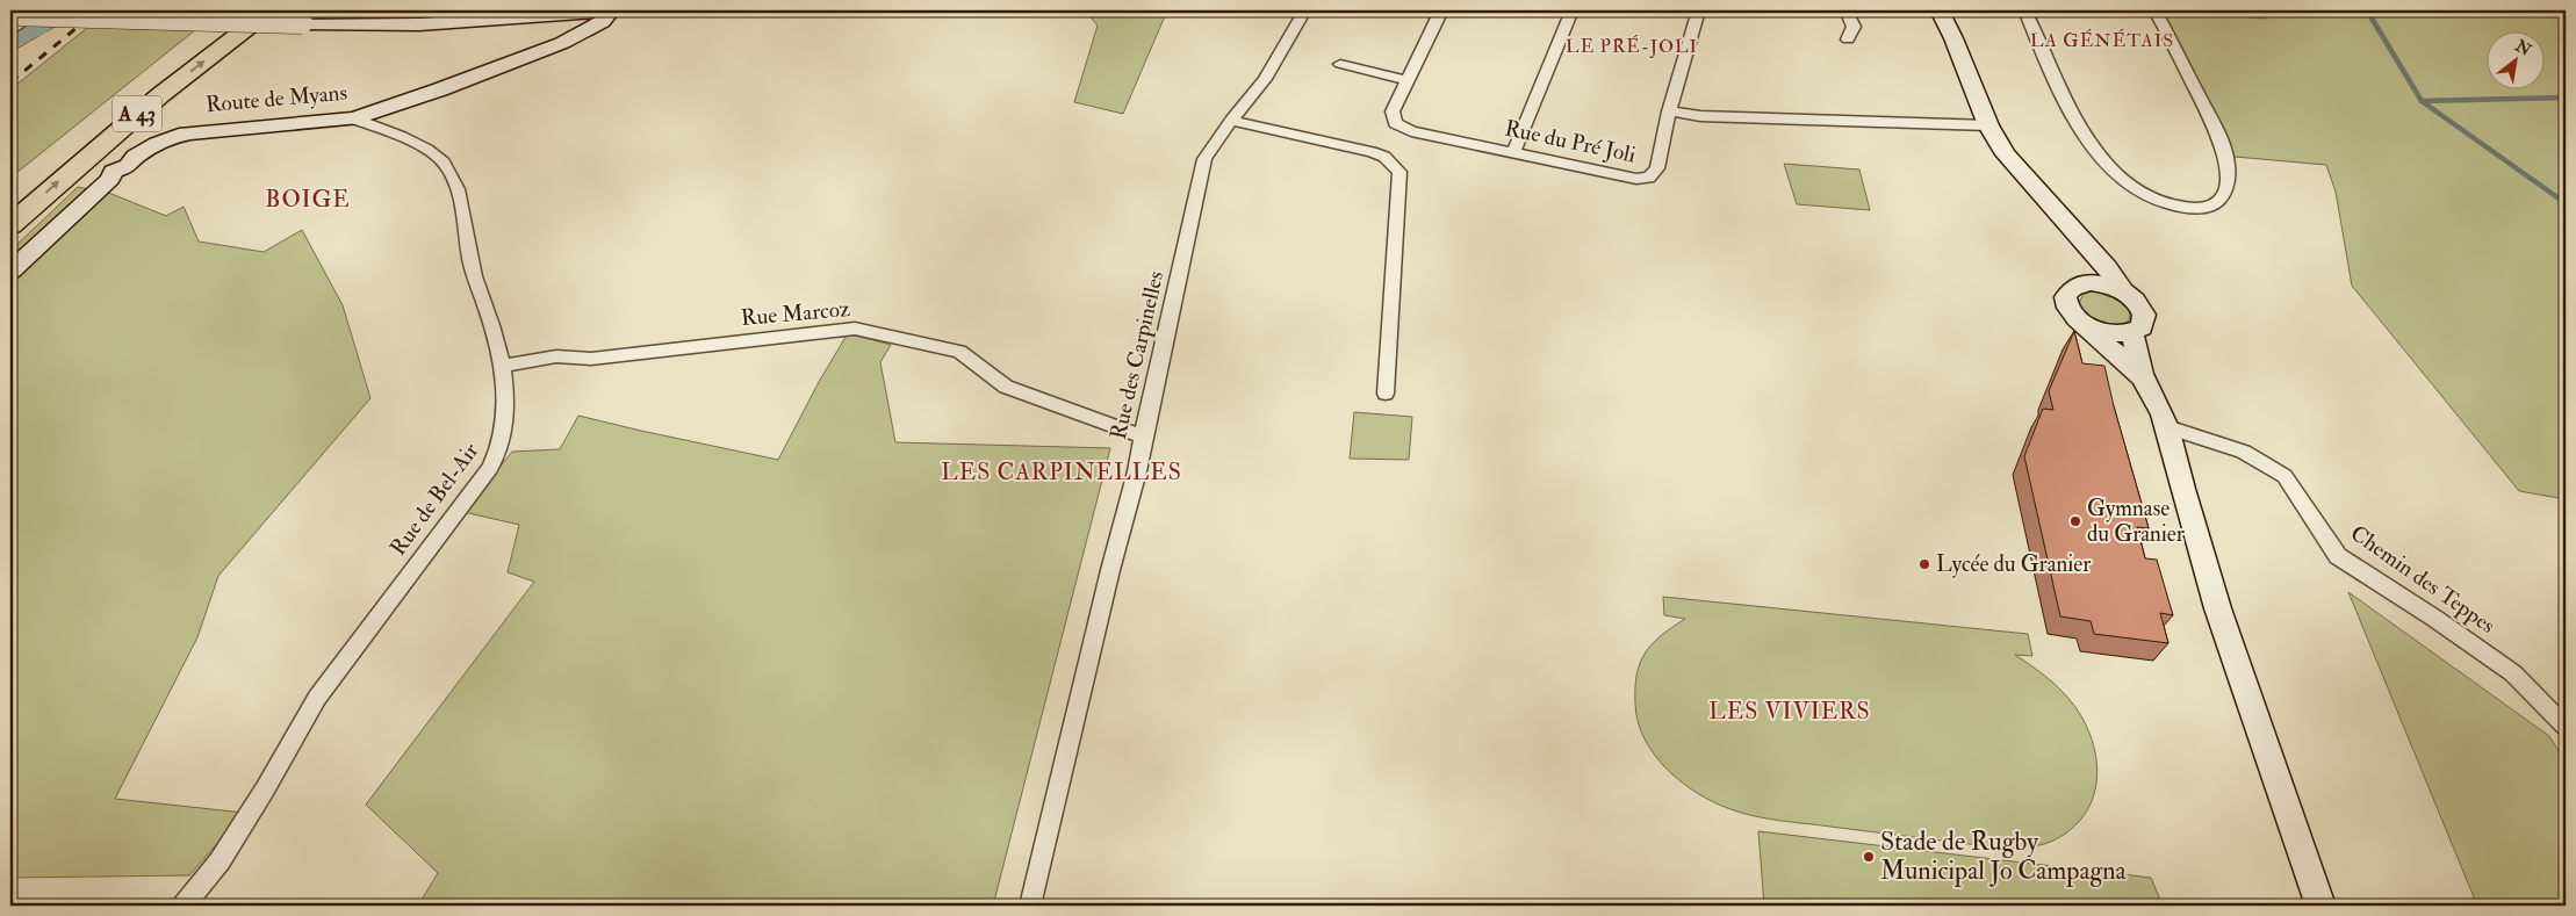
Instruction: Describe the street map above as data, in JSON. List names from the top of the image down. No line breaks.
{"streets":{"highway":["A 43"],"main road":["Route de Myans"],"street":["Rue du Pré Joli","Rue Marcoz","Rue des Carpinelles","Rue de Bel-Air","Chemin des Teppes"]},"crossings":[["Route de Myans","Rue de Bel-Air"],["Rue Marcoz","Rue des Carpinelles"],["Rue Marcoz","Rue de Bel-Air"]],"districts":["LA GÉNÉTAIS","LE PRÉ-JOLI","BOIGE","LES CARPINELLES","LES VIVIERS"],"places":["Gymnase du Granier","Lycée du Granier","Stade de Rugby Municipal Jo Campagna"],"north":"top right"}
